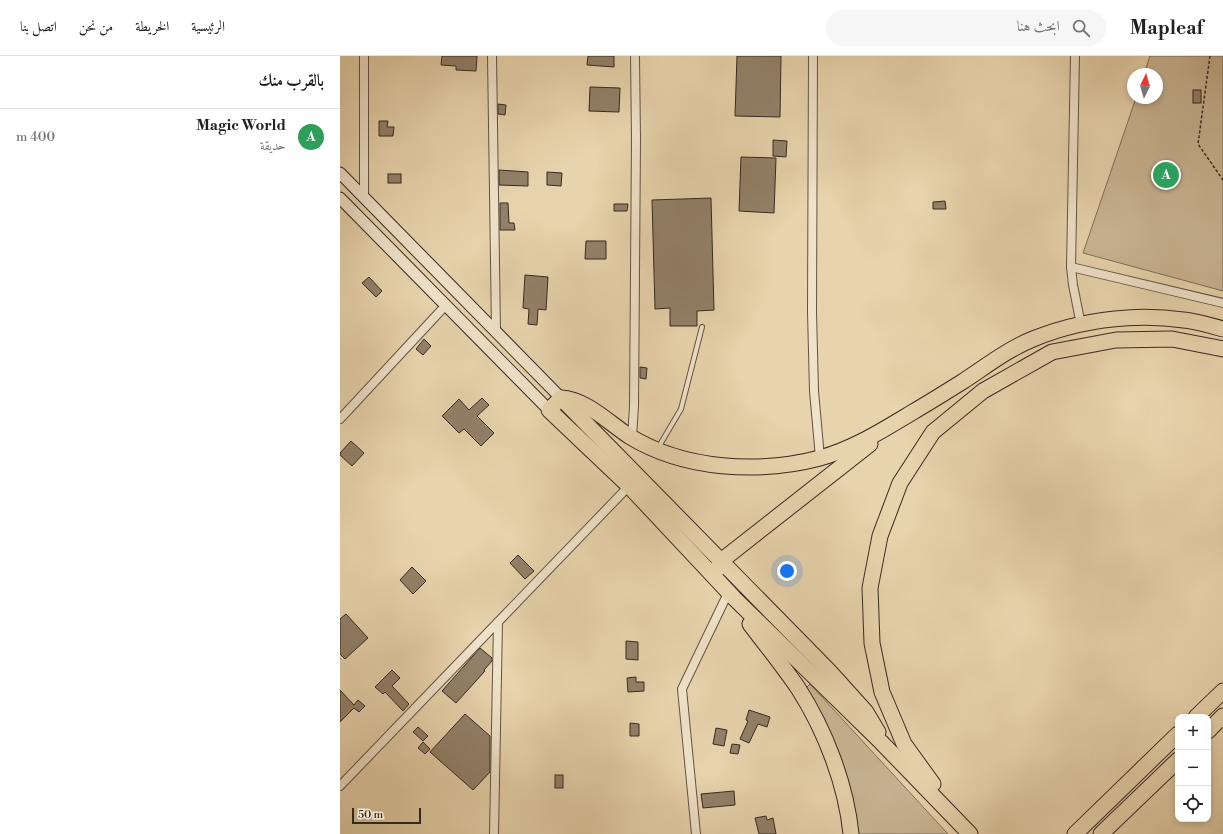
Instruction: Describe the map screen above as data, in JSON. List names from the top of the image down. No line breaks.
{"scale_bar":"50 m","north":"top","page":{"header":"Mapleaf","search":"ابحث هنا","nav":["الرئيسية","الخريطة","من نحن","اتصل بنا"],"heading":"بالقرب منك","list":[{"mark":"A","name":"Magic World","note":"حديقة","value":"400 m"}],"pins":"A","map_buttons":["+","−"],"scale":"50 m"}}
